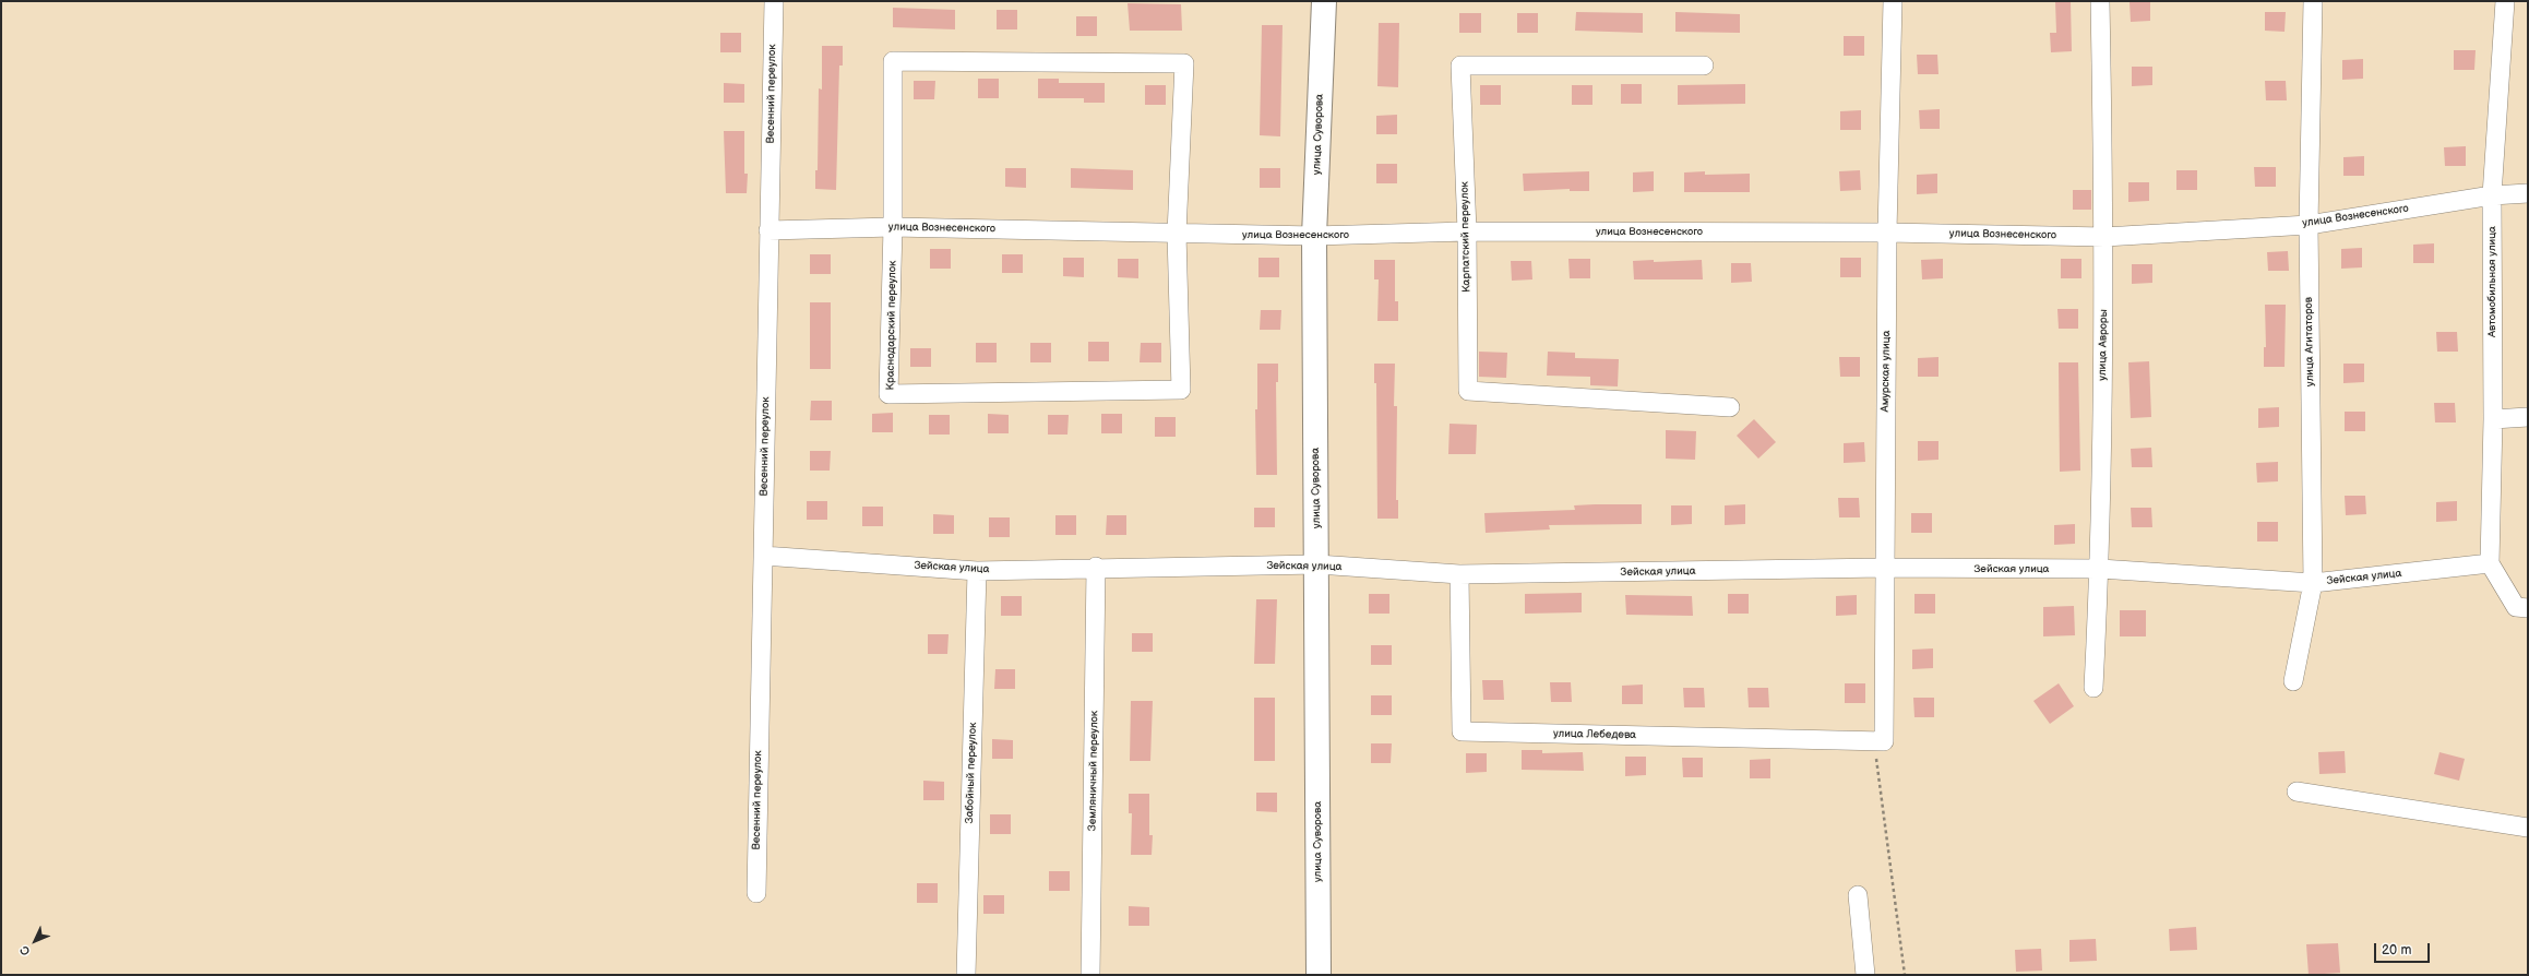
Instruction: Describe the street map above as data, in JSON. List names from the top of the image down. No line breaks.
{"streets":{"main road":["улица Суворова"],"street":["Весенний переулок","улица Вознесенского","Карпатский переулок","Автомобильная улица","Краснодарский переулок","улица Агитаторов","улица Авроры","Амурская улица","Зейская улица","улица Лебедева","Земляничный переулок","Забойный переулок"]},"crossings":[["Весенний переулок","улица Вознесенского"],["Весенний переулок","Зейская улица"],["улица Суворова","улица Вознесенского"],["улица Суворова","Зейская улица"],["улица Вознесенского","Карпатский переулок"],["улица Вознесенского","Автомобильная улица"],["улица Вознесенского","Краснодарский переулок"],["улица Вознесенского","улица Агитаторов"],["улица Вознесенского","улица Авроры"],["улица Вознесенского","Амурская улица"],["Автомобильная улица","Зейская улица"],["улица Агитаторов","Зейская улица"],["улица Авроры","Зейская улица"],["Амурская улица","Зейская улица"],["Амурская улица","улица Лебедева"],["Зейская улица","улица Лебедева"],["Зейская улица","Земляничный переулок"],["Зейская улица","Забойный переулок"]],"scale_bar":"20 m","north":"bottom left"}
